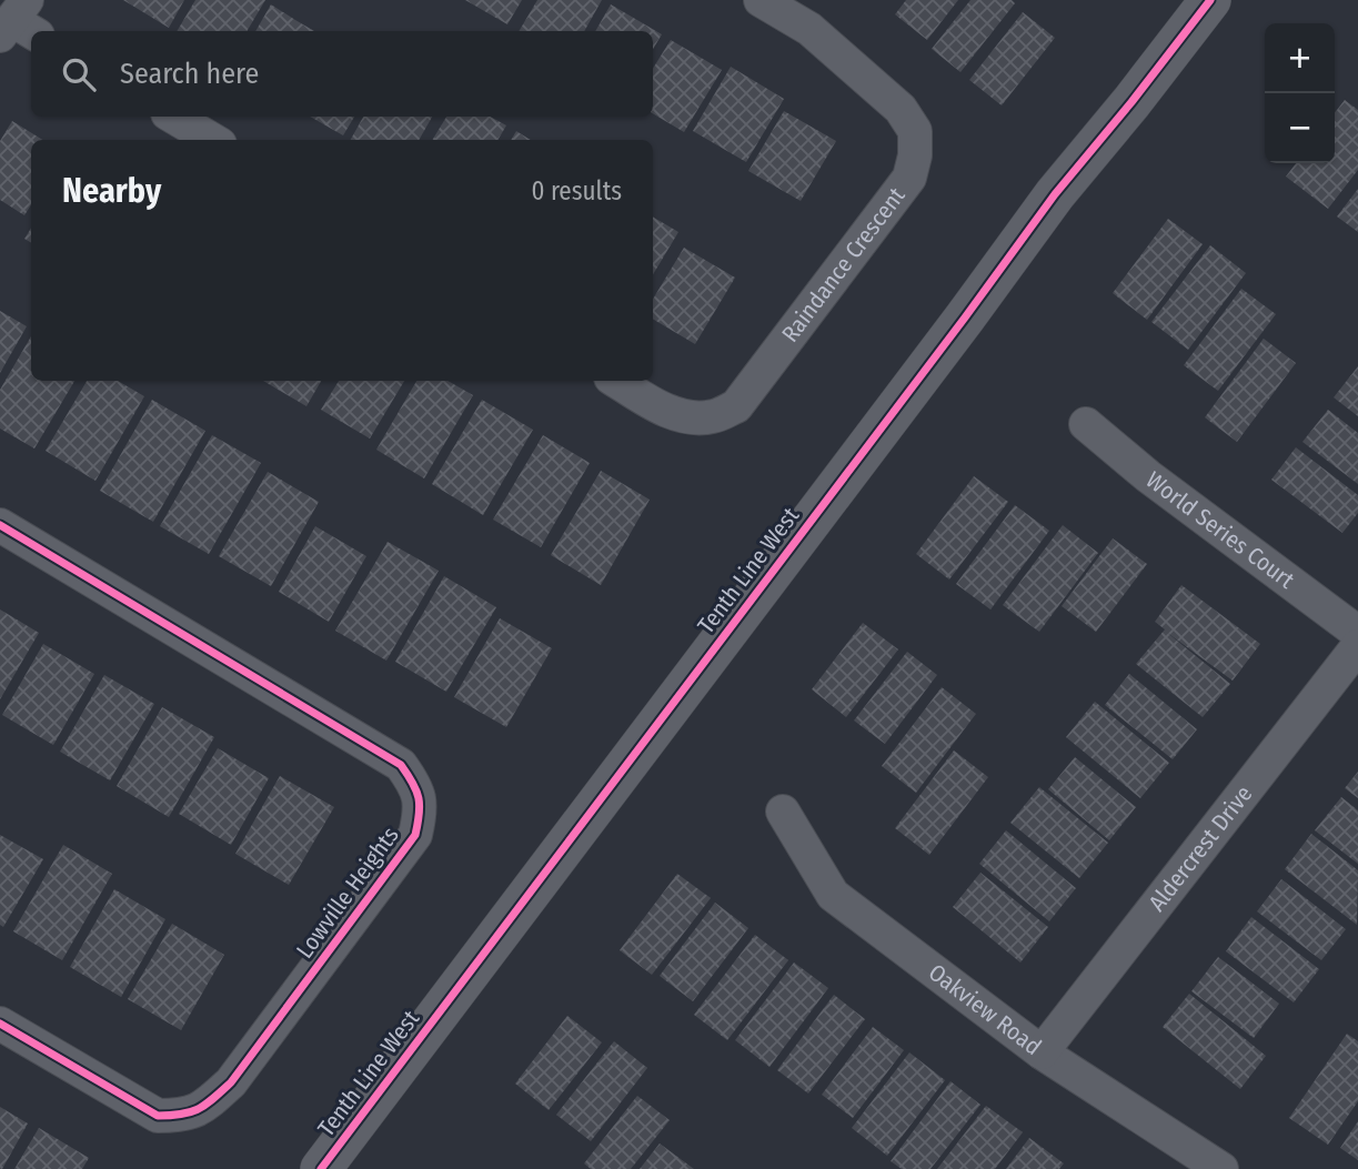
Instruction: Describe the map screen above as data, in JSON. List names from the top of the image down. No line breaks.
{"streets":{"street":["Raindance Crescent","World Series Court","Tenth Line West","Aldercrest Drive","Lowville Heights","Oakview Road"]},"crossings":[["Aldercrest Drive","Oakview Road"]],"page":{"map_buttons":["+","−"],"search":"Search here","heading":["Nearby","0 results"]}}
